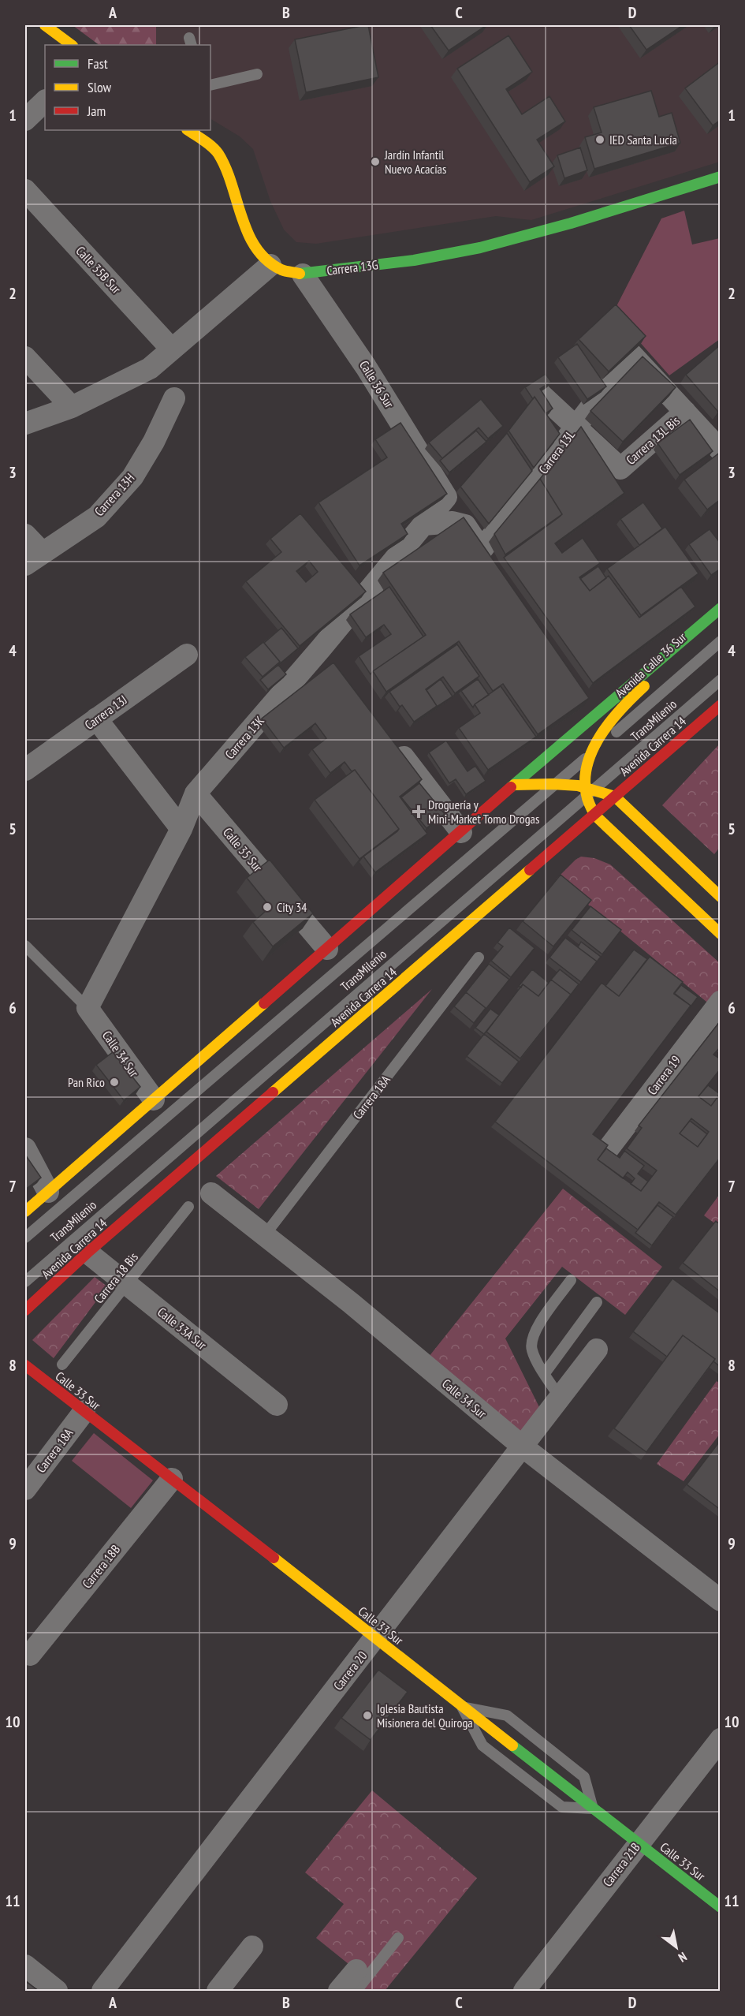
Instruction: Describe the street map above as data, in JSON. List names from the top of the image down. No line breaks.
{"streets":{"main road":["Carrera 13G","Avenida Calle 36 Sur","Avenida Carrera 14","Calle 33 Sur"],"street":["Calle 35B Sur","Calle 36 Sur","Carrera 13L Bis","Carrera 13L","Carrera 13H","Carrera 13J","Carrera 13K","Calle 35 Sur","Calle 34 Sur","Carrera 19","Carrera 18A","Calle 33A Sur","Carrera 18B","Carrera 20","Carrera 21B"],"lane":["TransMilenio","Carrera 18 Bis"]},"crossings":[["Carrera 13G","Calle 36 Sur"],["Calle 36 Sur","Carrera 13K"],["Carrera 13L Bis","Carrera 13L"],["Carrera 13L","Carrera 13K"],["Avenida Calle 36 Sur","TransMilenio"],["Carrera 13K","Calle 35 Sur"],["Carrera 13K","Calle 34 Sur"],["Avenida Carrera 14","Calle 33A Sur"],["Calle 34 Sur","Carrera 18A"],["Calle 34 Sur","Carrera 20"],["Carrera 18A","Calle 33 Sur"],["Carrera 18 Bis","Calle 33A Sur"],["Calle 33 Sur","Carrera 18B"],["Calle 33 Sur","Carrera 20"],["Calle 33 Sur","Carrera 21B"]],"places":{"other":["IED Santa Lucía","Jardín Infantil Nuevo Acacías","City 34","Pan Rico","Iglesia Bautista Misionera del Quiroga"],"health":["Droguería y Mini-Market Tomo Drogas"]},"legend":["Fast","Slow","Jam"],"north":"bottom right","grid":{"columns":["A","B","C","D"],"rows":["1","2","3","4","5","6","7","8","9","10","11"]}}
